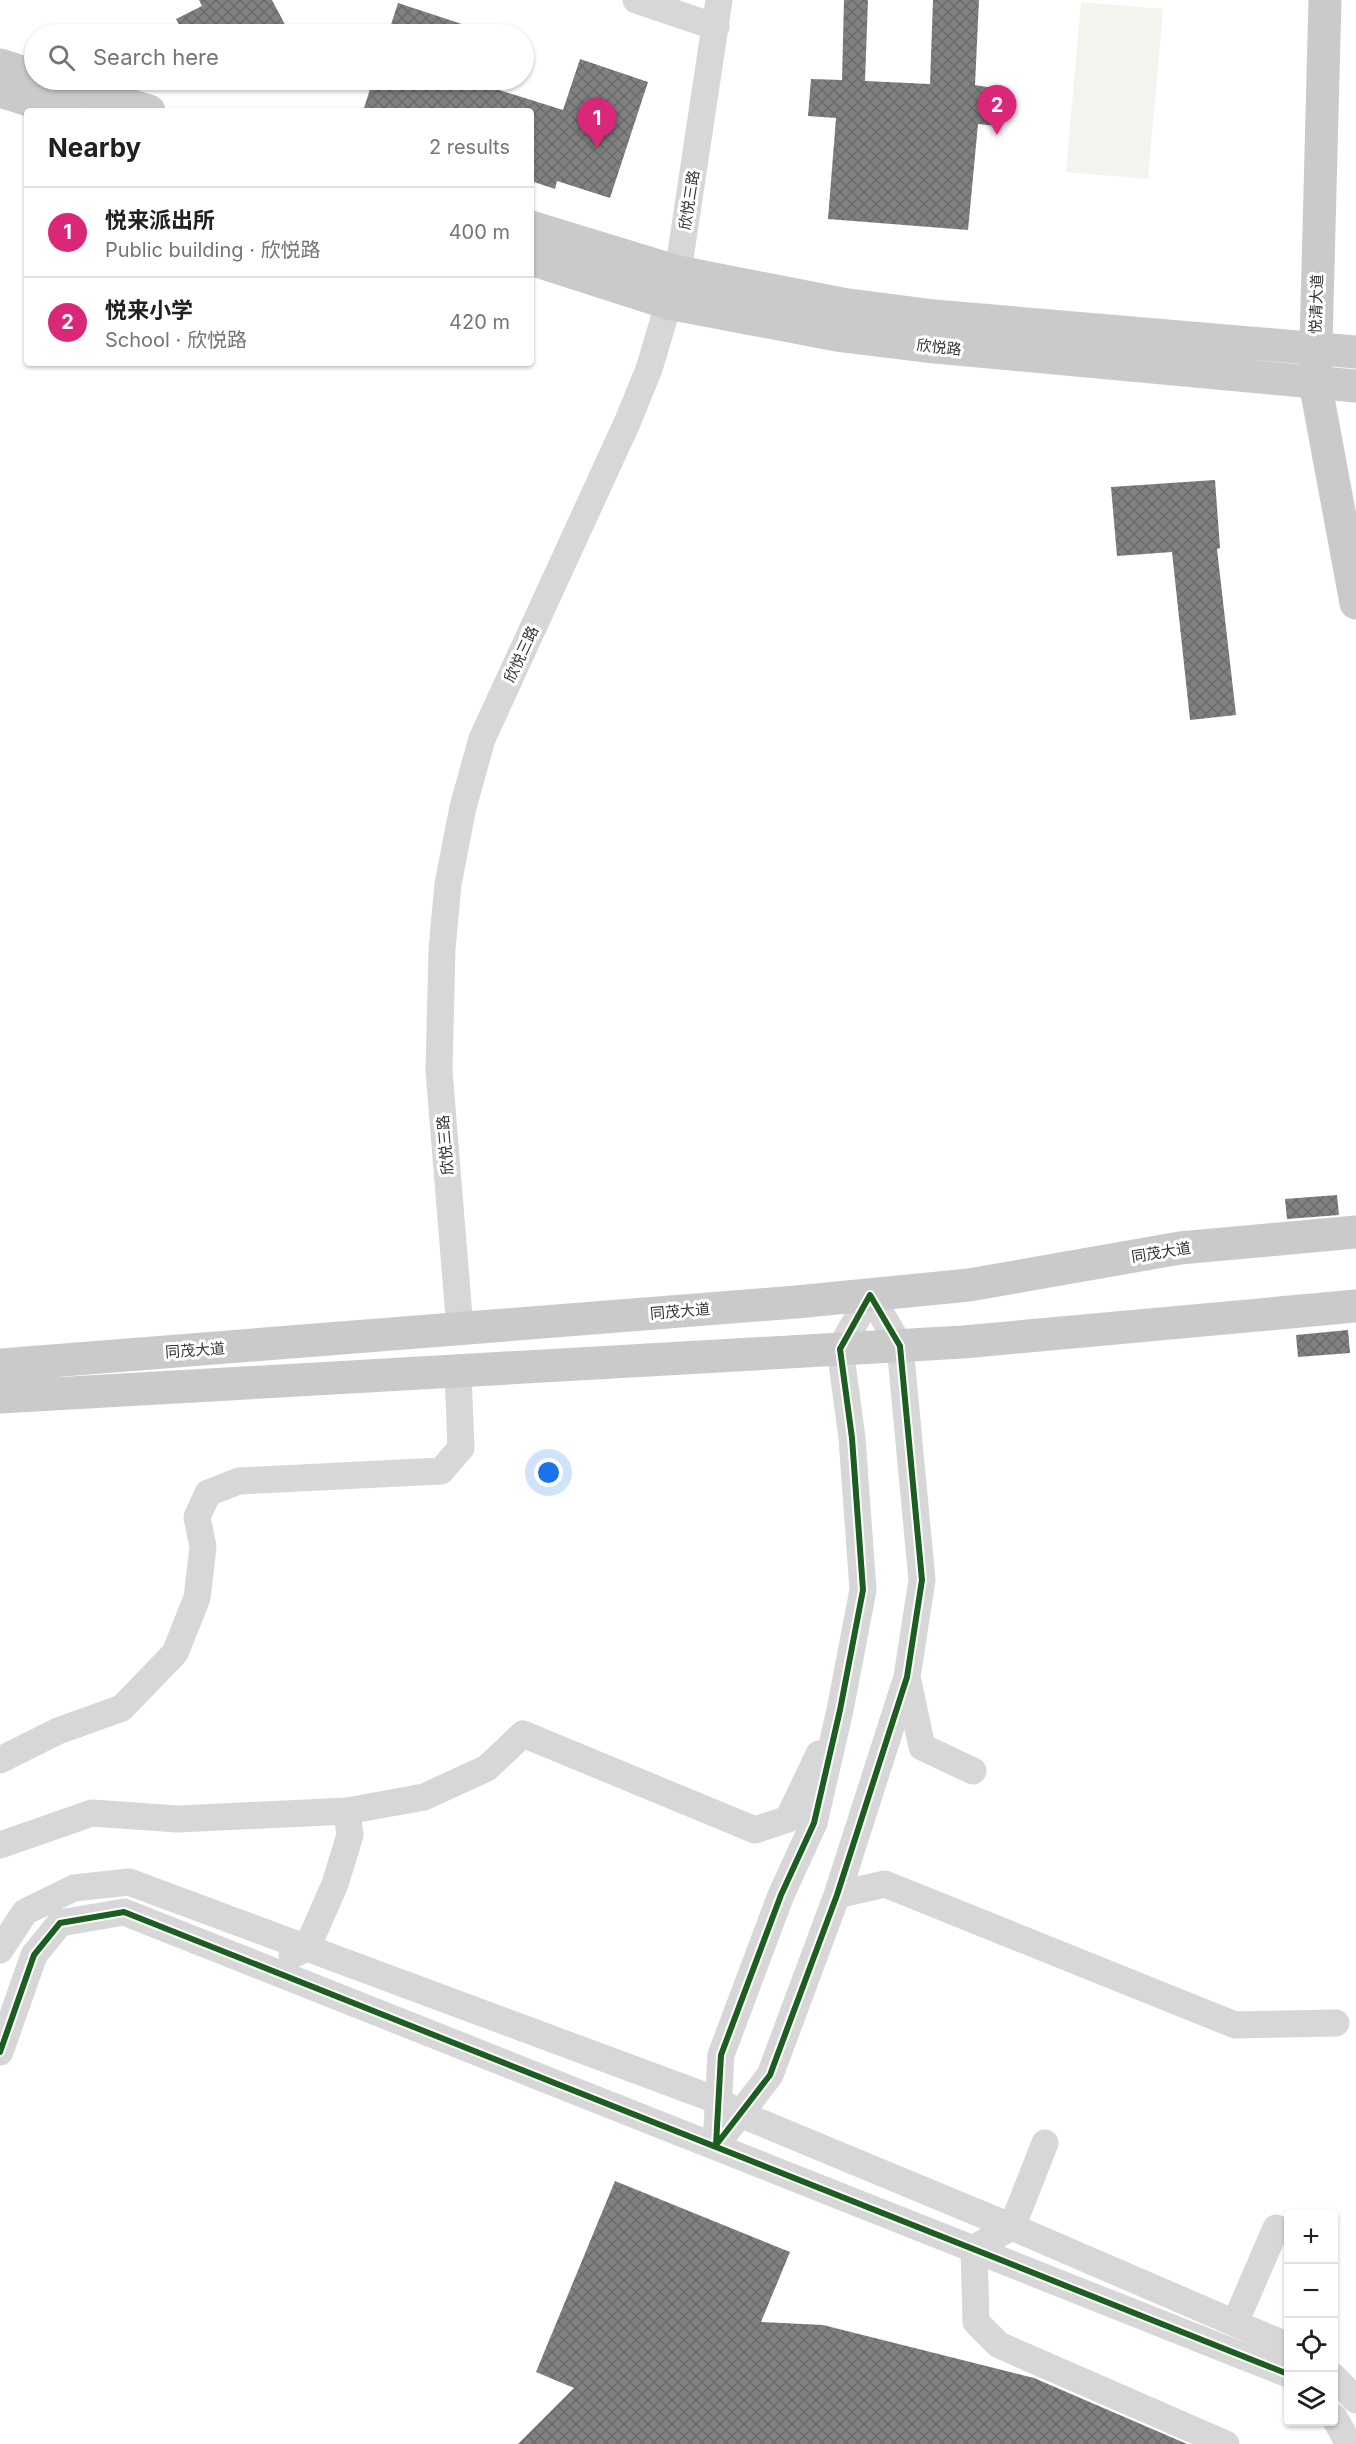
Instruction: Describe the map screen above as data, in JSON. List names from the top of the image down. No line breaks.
{"streets":{"main road":["悦清大道","欣悦路","同茂大道"],"street":["欣悦三路"]},"crossings":[["欣悦三路","欣悦路"],["欣悦三路","同茂大道"],["悦清大道","欣悦路"]],"page":{"search":"Search here","pins":["2","1"],"heading":["Nearby","2 results"],"list":[{"mark":"1","name":"悦来派出所","note":"Public building · 欣悦路","value":"400 m"},{"mark":"2","name":"悦来小学","note":"School · 欣悦路","value":"420 m"}],"map_buttons":["+","−"]}}
